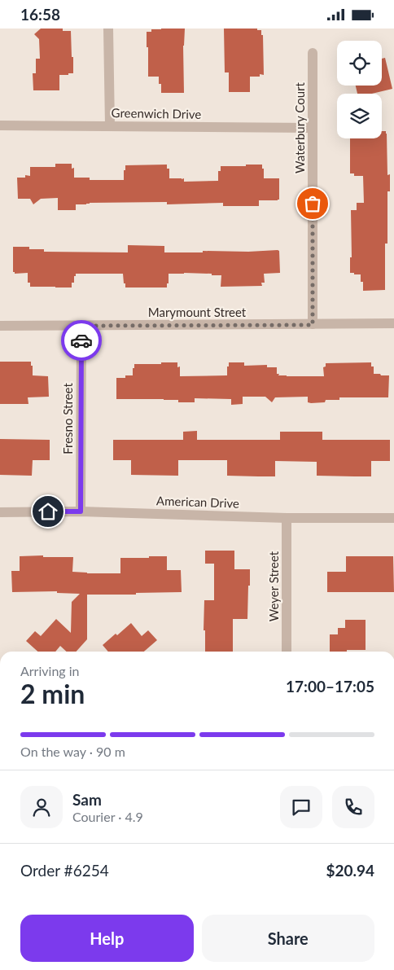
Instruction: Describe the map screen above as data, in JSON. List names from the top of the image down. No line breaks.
{"streets":{"street":["Greenwich Drive","Waterbury Court","Marymount Street","Fresno Street","American Drive","Weyer Street"]},"crossings":[["Greenwich Drive","Waterbury Court"],["Waterbury Court","Marymount Street"],["Marymount Street","Fresno Street"],["Fresno Street","American Drive"],["American Drive","Weyer Street"]],"page":{"status":"16:58","heading":["2 min","Arriving in","17:00–17:05"],"panel":["Sam","Courier · 4.9","Order #6254","$20.94"],"bar":"On the way · 90 m","buttons":["Help","Share"]}}
